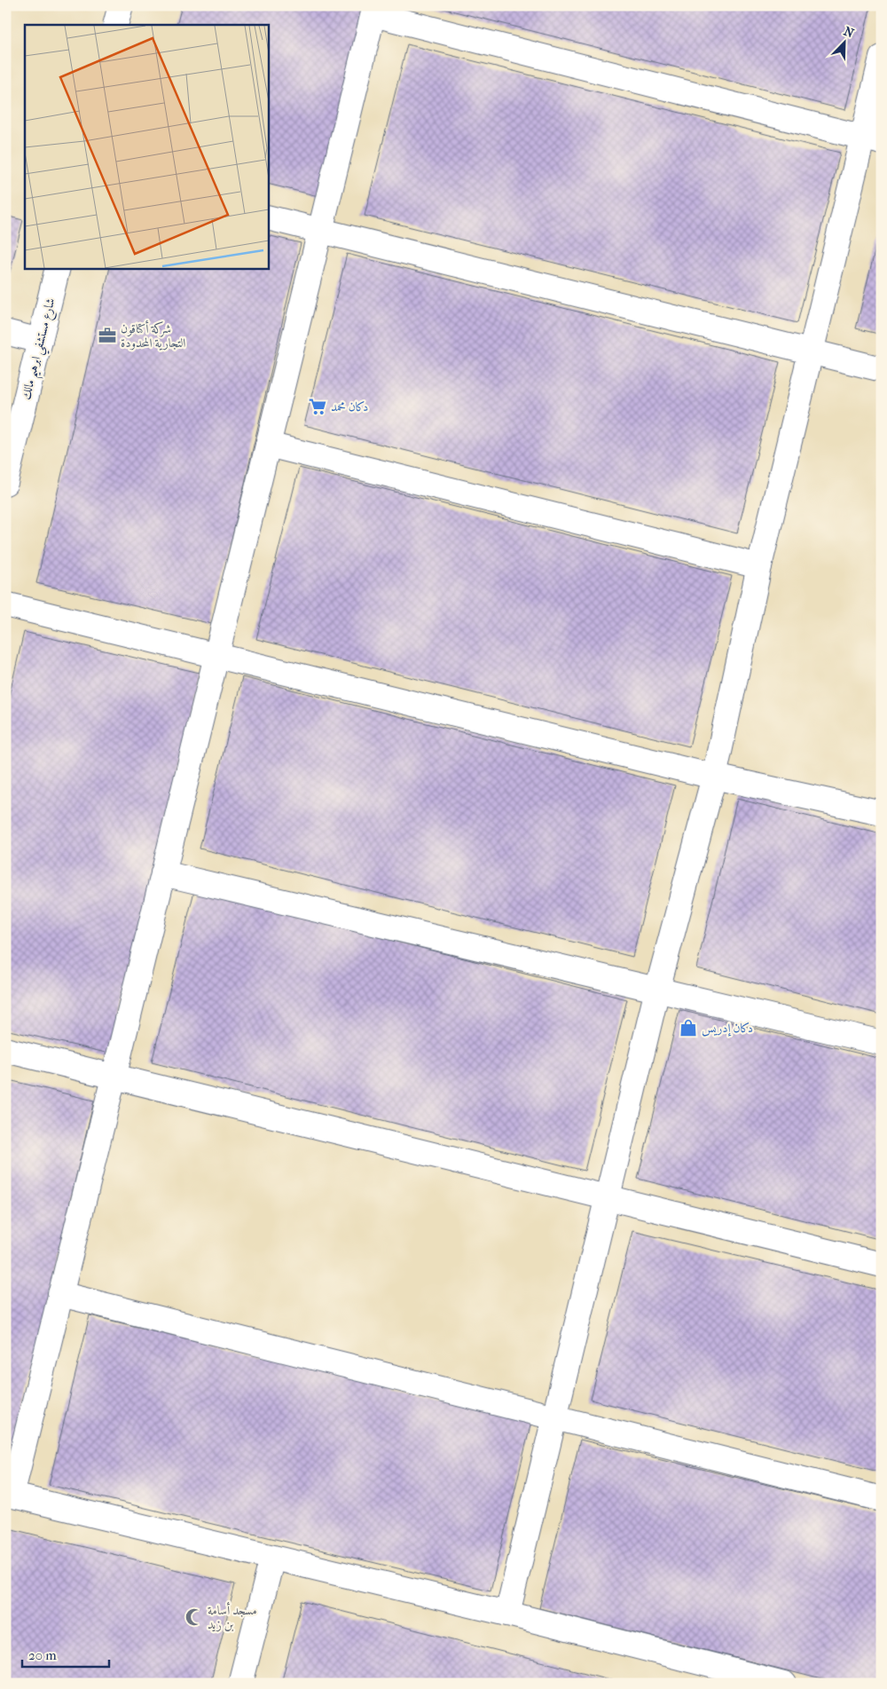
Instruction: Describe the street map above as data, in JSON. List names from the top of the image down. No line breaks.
{"streets":{"street":["شارع مستشفي ابرهيم مالك"]},"places":{"office":["شركة أكتاقون التجارية المحدودة"],"supermarket":["دكان محمد"],"shop":["دكان إدريس"],"mosque":["مسجد أسامة بن زيد"]},"scale_bar":"20 m","north":"top right"}
